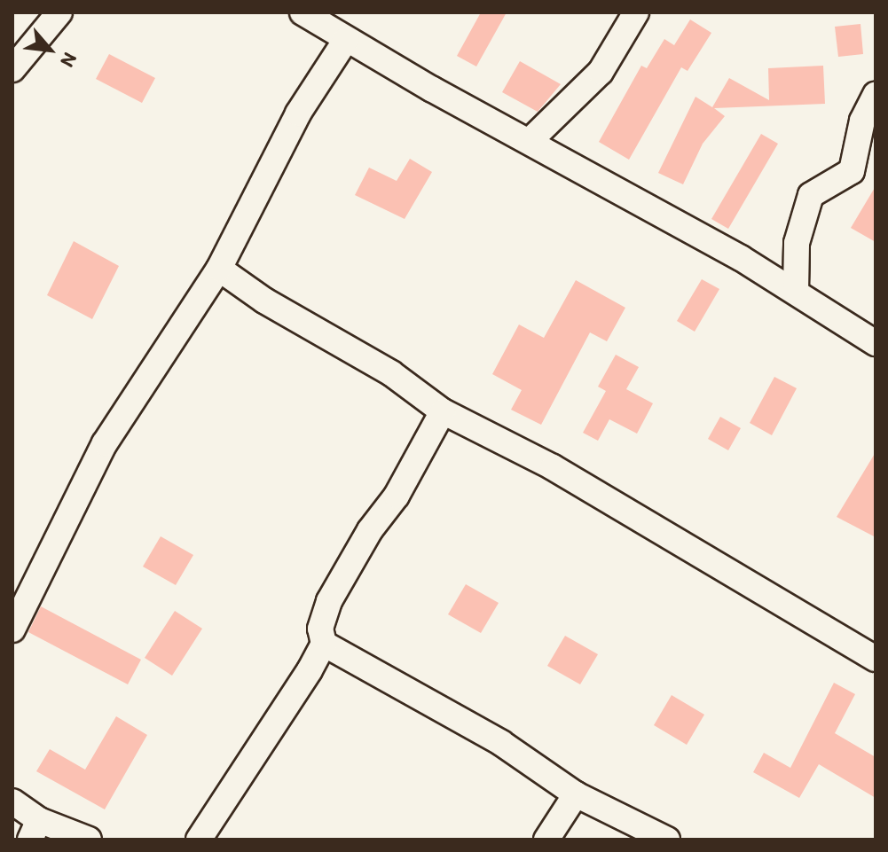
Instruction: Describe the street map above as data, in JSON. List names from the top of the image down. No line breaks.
{"north":"bottom right"}
